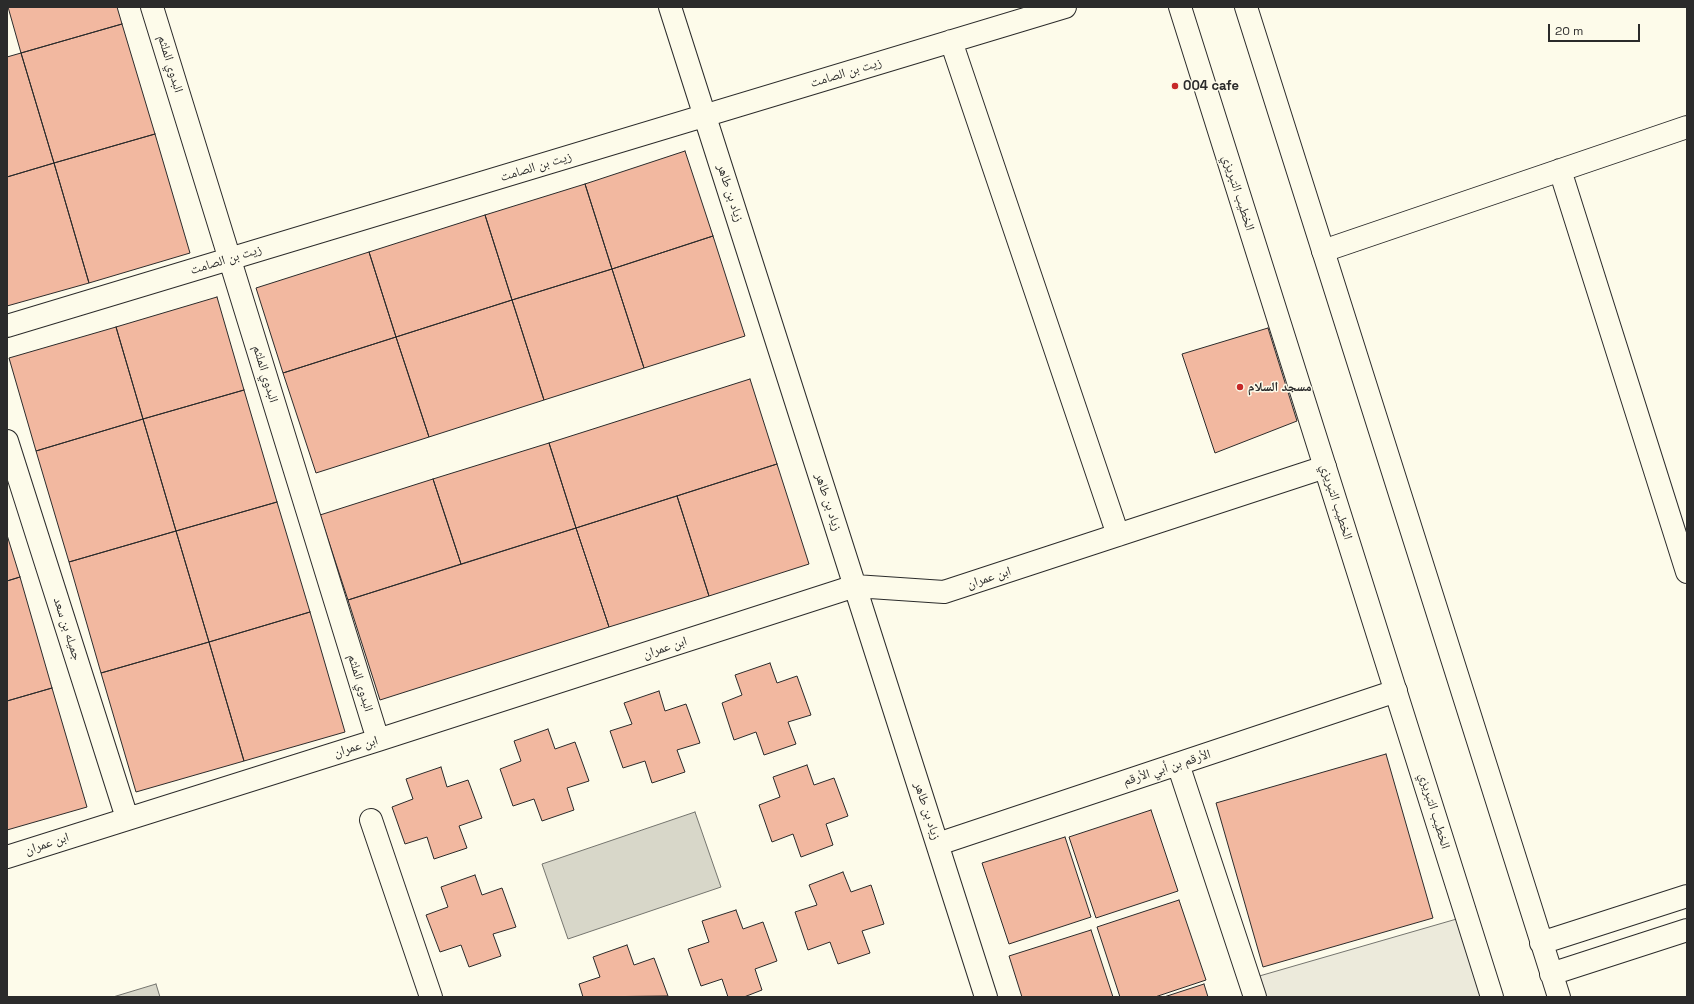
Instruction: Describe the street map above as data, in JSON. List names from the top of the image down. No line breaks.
{"streets":{"street":["البدوي الملثم","زيت بن الصامت","زياد بن طاهر","الخطيب التبريزي","ابن عمران","جميله بن سعد","الأرقم بن أبي الأرقم"]},"crossings":[["البدوي الملثم","زيت بن الصامت"],["البدوي الملثم","ابن عمران"],["زيت بن الصامت","زياد بن طاهر"],["زياد بن طاهر","ابن عمران"],["زياد بن طاهر","الأرقم بن أبي الأرقم"],["الخطيب التبريزي","ابن عمران"],["الخطيب التبريزي","الأرقم بن أبي الأرقم"],["ابن عمران","جميله بن سعد"]],"places":["004 cafe","مسجد السلام"],"scale_bar":"20 m"}
